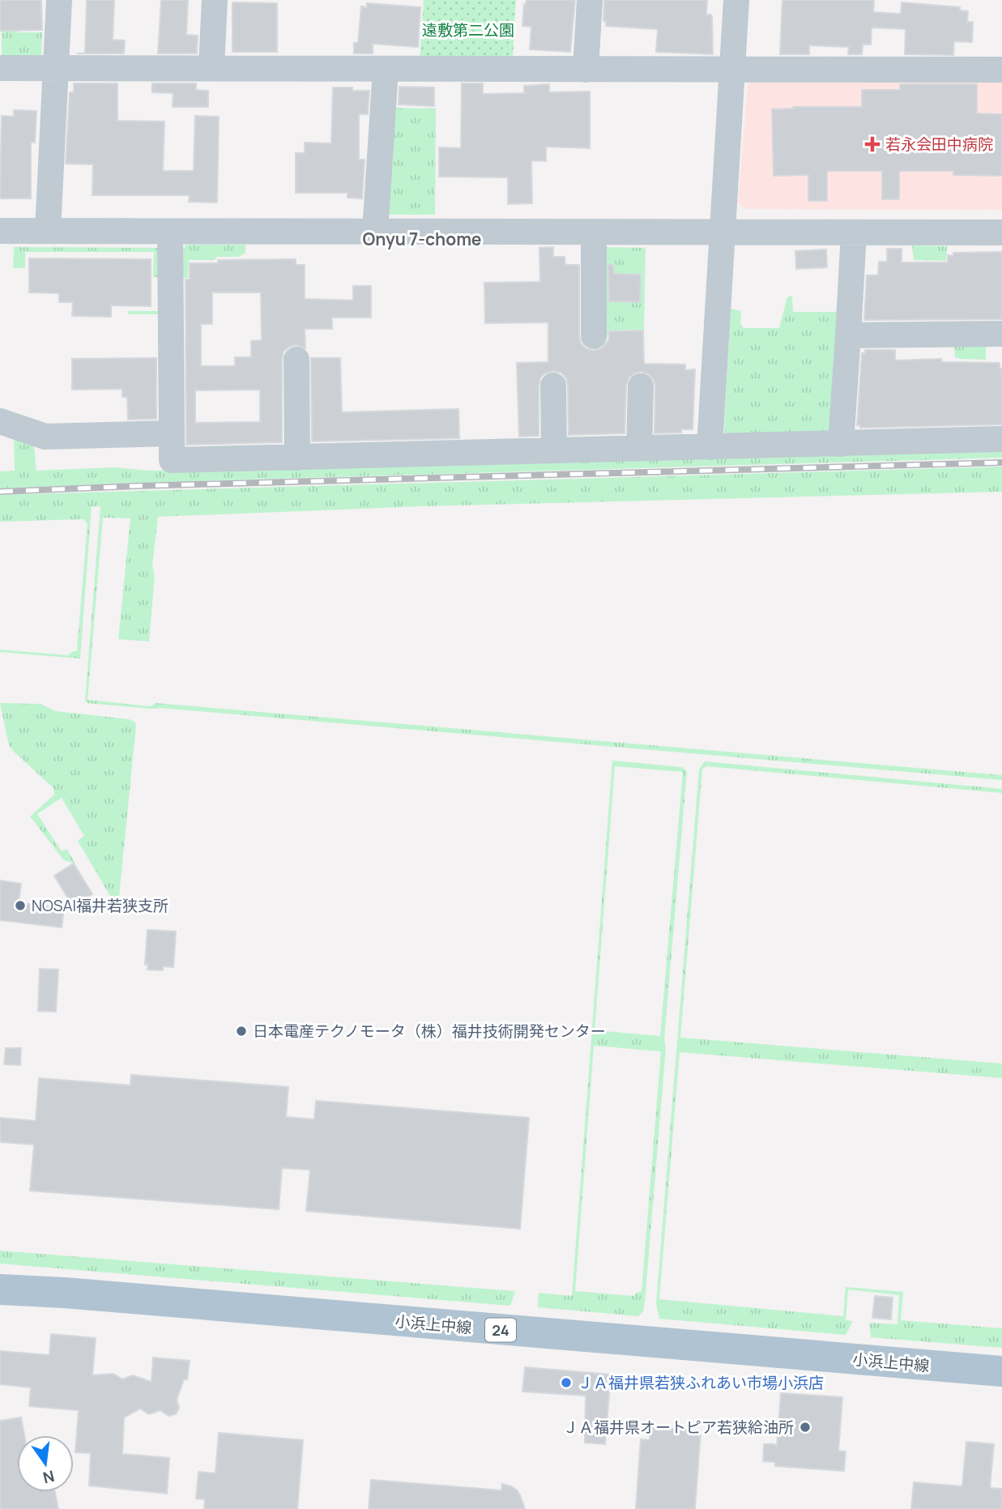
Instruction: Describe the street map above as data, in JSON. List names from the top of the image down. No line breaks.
{"streets":{"main road":["小浜上中線","24"]},"districts":["Onyu 7-chome"],"parks":["遠敷第二公園"],"places":{"health":["若永会田中病院"],"other":["NOSAI福井若狭支所","日本電産テクノモータ（株）福井技術開発センター","ＪＡ福井県若狭ふれあい市場小浜店","ＪＡ福井県オートピア若狭給油所"]},"north":"bottom"}
